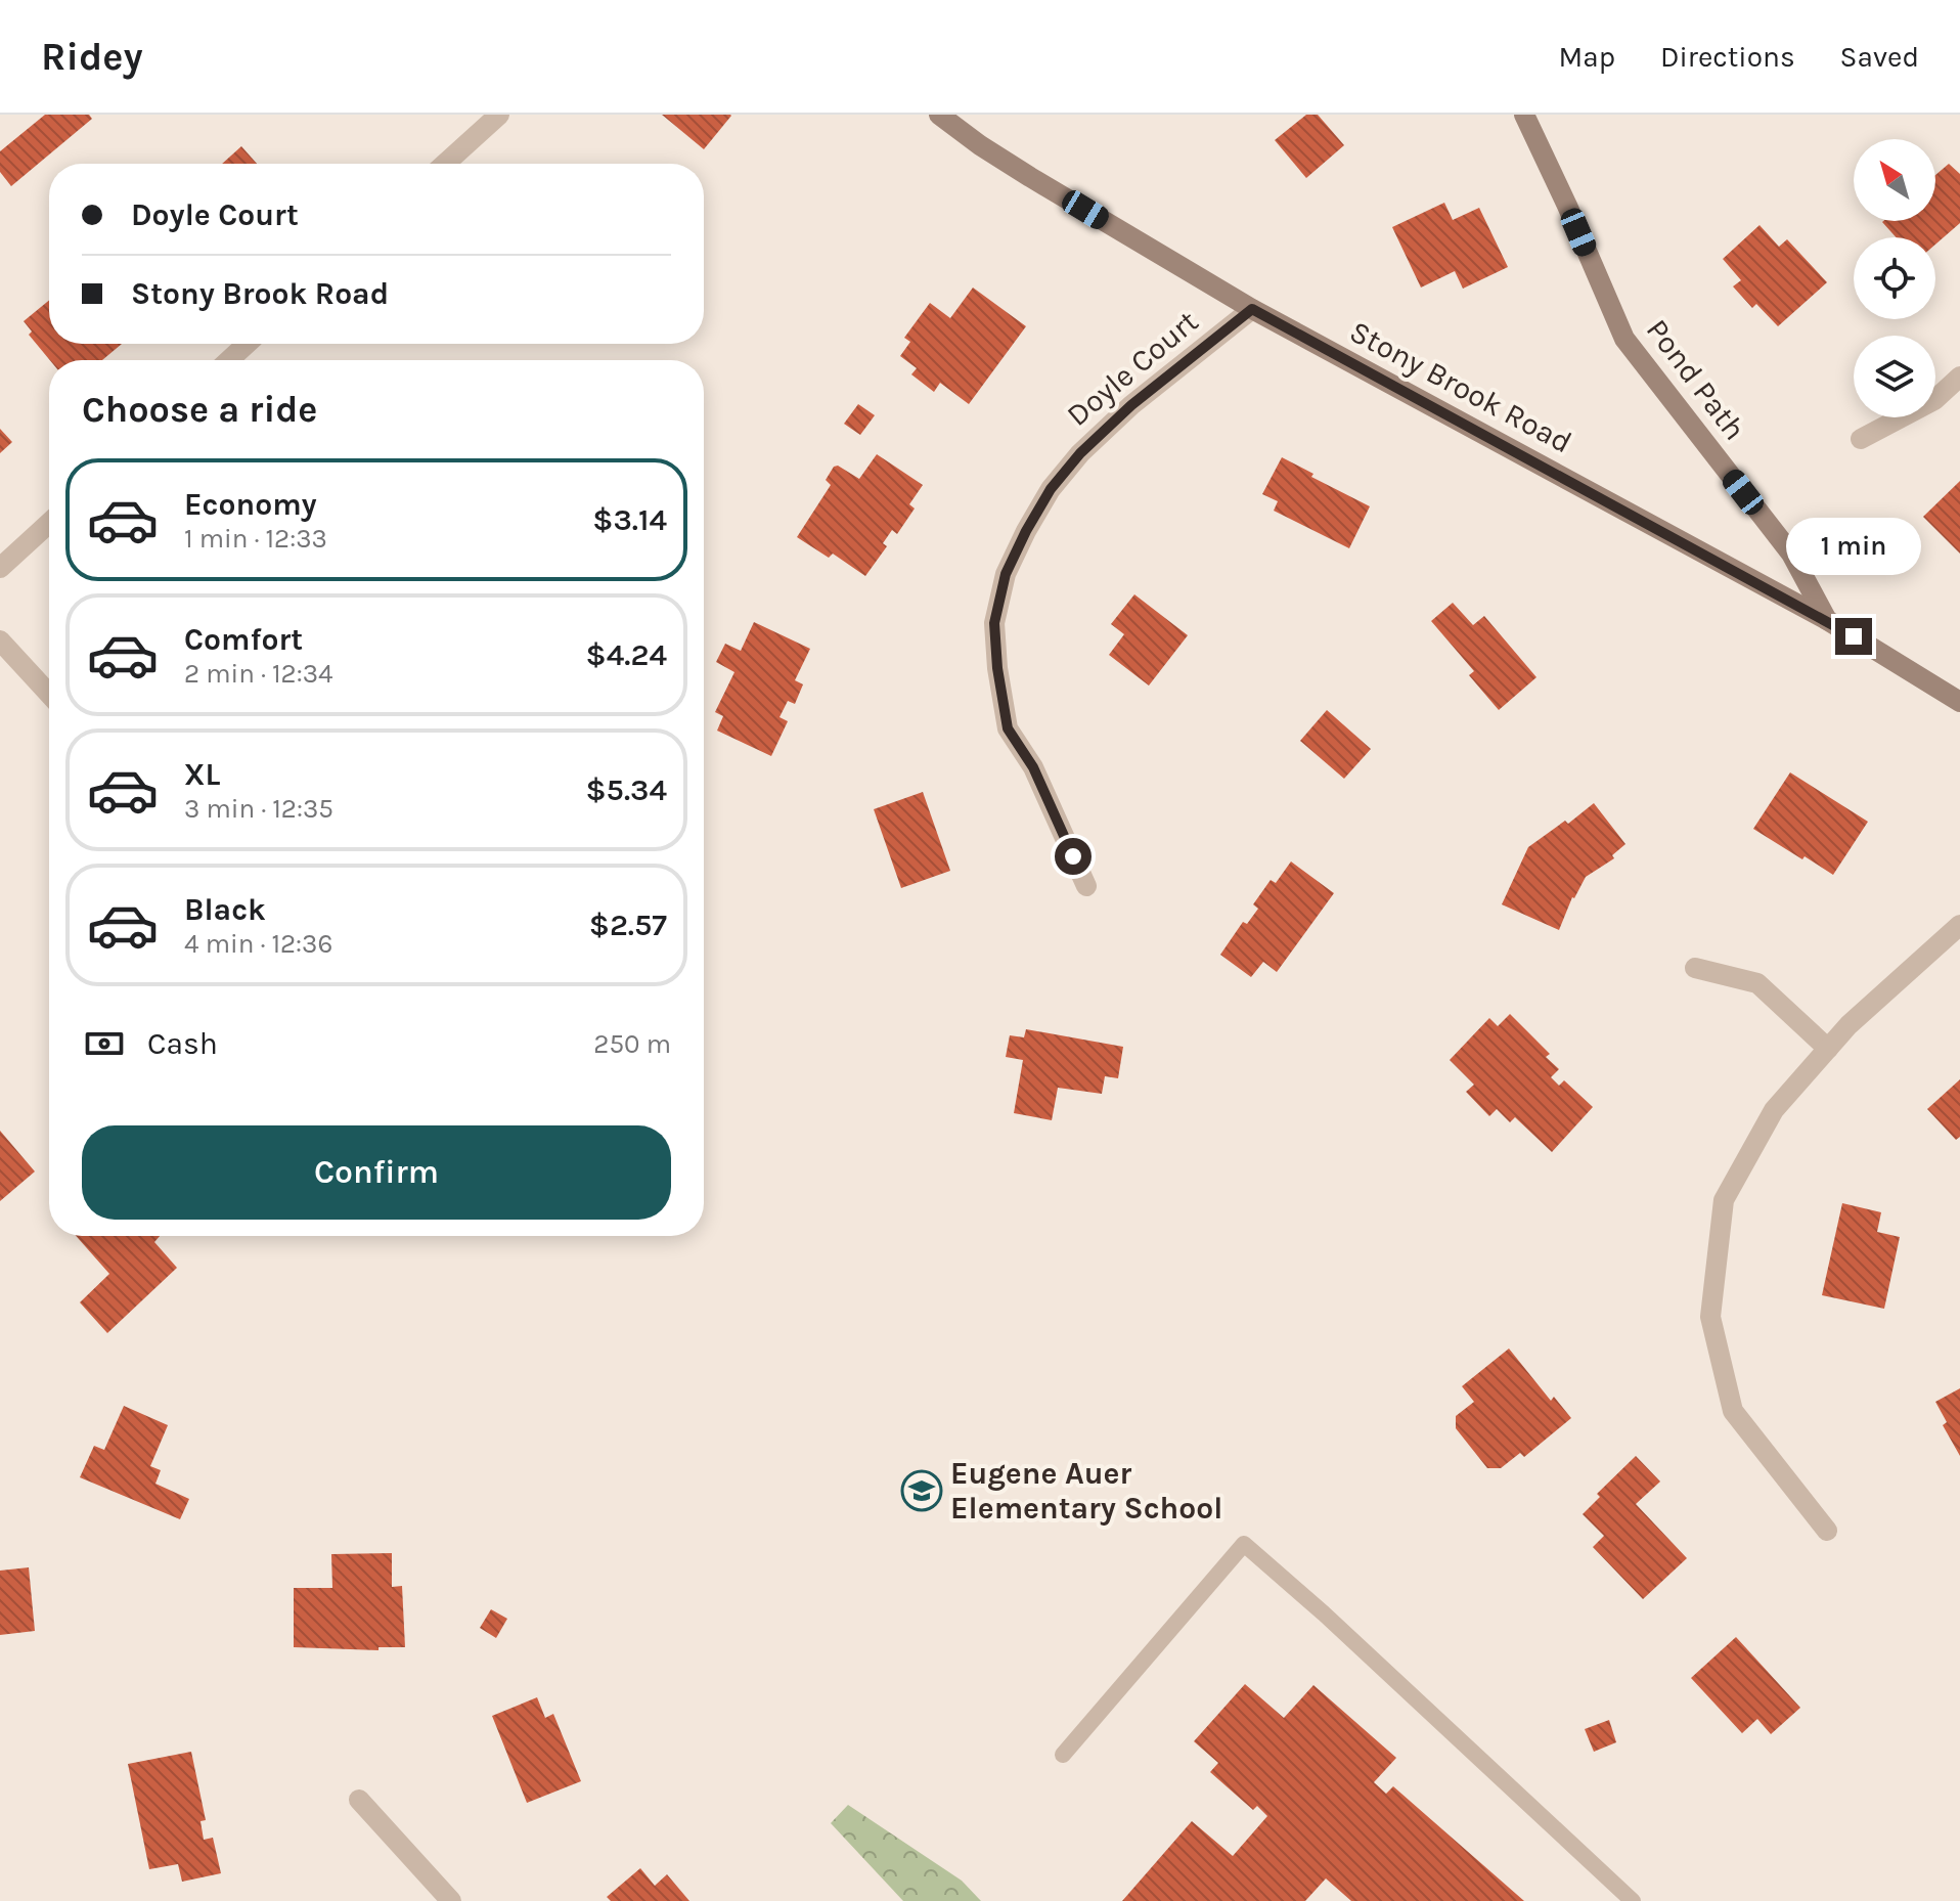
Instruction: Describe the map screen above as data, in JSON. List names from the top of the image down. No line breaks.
{"streets":{"main road":["Pond Path","Stony Brook Road"],"street":["Doyle Court"]},"crossings":[["Doyle Court","Stony Brook Road"],["Pond Path","Stony Brook Road"]],"places":{"school or university":["Eugene Auer Elementary School"]},"north":"top left","page":{"header":"Ridey","nav":["Map","Directions","Saved"],"banner":["Doyle Court","Stony Brook Road"],"heading":"Choose a ride","list":[{"name":"Economy","note":"1 min · 12:33","value":"$3.14"},{"name":"Comfort","note":"2 min · 12:34","value":"$4.24"},{"name":"XL","note":"3 min · 12:35","value":"$5.34"},{"name":"Black","note":"4 min · 12:36","value":"$2.57"}],"bubble":"1 min","pay":["Cash","250 m"],"buttons":"Confirm"}}
